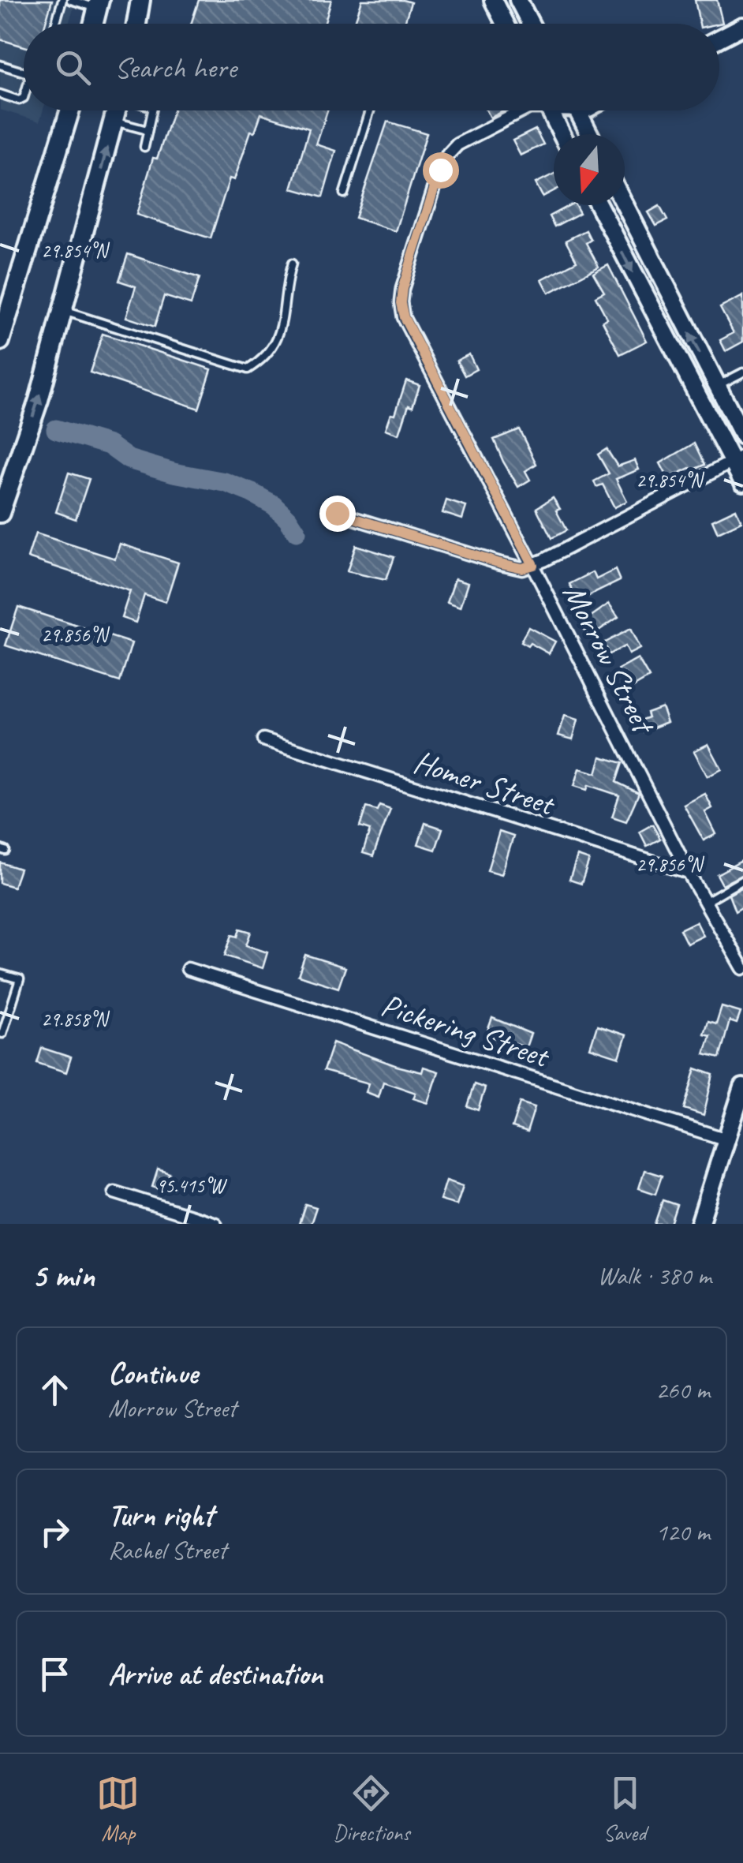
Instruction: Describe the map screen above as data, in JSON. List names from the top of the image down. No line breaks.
{"streets":{"street":["Morrow Street","Homer Street","Pickering Street"]},"crossings":[["Morrow Street","Homer Street"]],"north":"bottom","page":{"search":"Search here","heading":["5 min","Walk · 380 m"],"list":[["Continue","Morrow Street","260 m"],["Turn right","Rachel Street","120 m"],"Arrive at destination"],"nav":["Map","Directions","Saved"]},"coordinates":["29.854°N","29.856°N","29.858°N","95.415°W"]}
